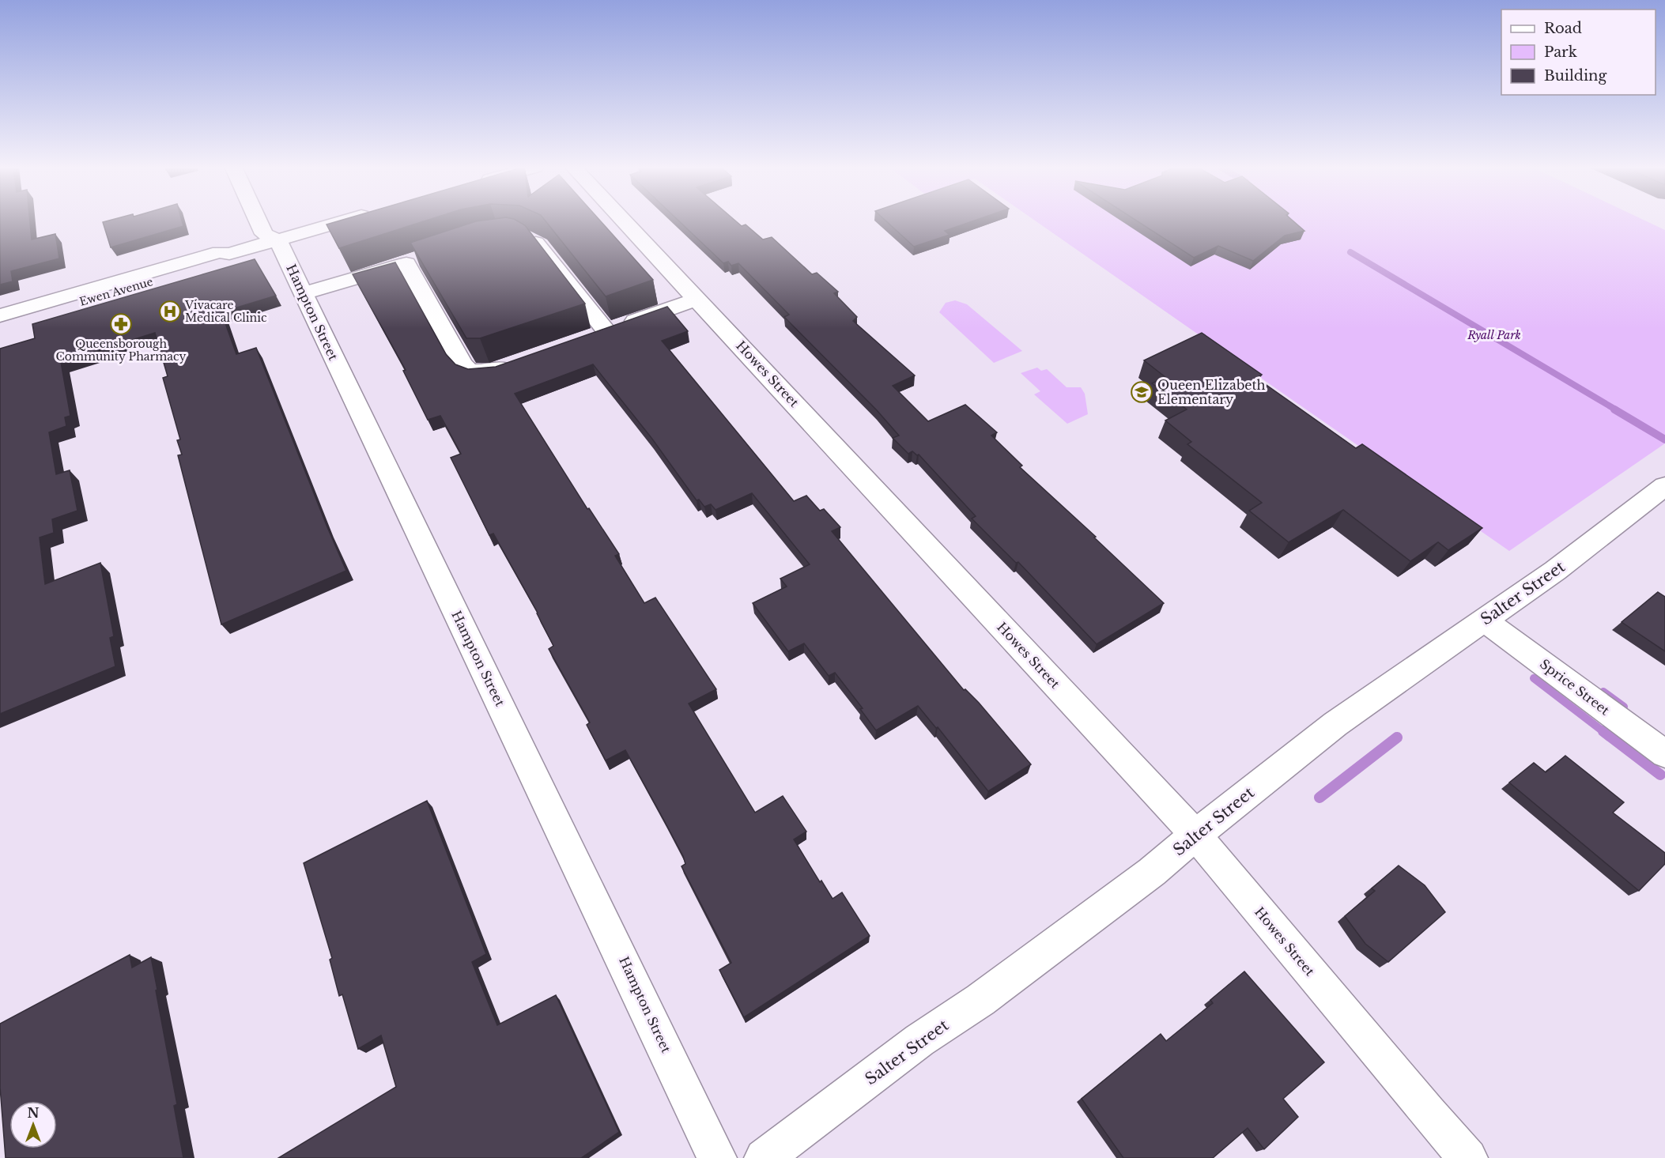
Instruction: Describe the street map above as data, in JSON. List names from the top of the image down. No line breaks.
{"streets":{"street":["Ewen Avenue","Hampton Street","Howes Street","Salter Street","Sprice Street"]},"crossings":[["Ewen Avenue","Hampton Street"],["Howes Street","Salter Street"],["Salter Street","Sprice Street"]],"parks":["Ryall Park"],"places":{"hospital":["Vivacare Medical Clinic"],"pharmacy":["Queensborough Community Pharmacy"],"school or university":["Queen Elizabeth Elementary"]},"legend":["Road","Park","Building"],"north":"top"}
